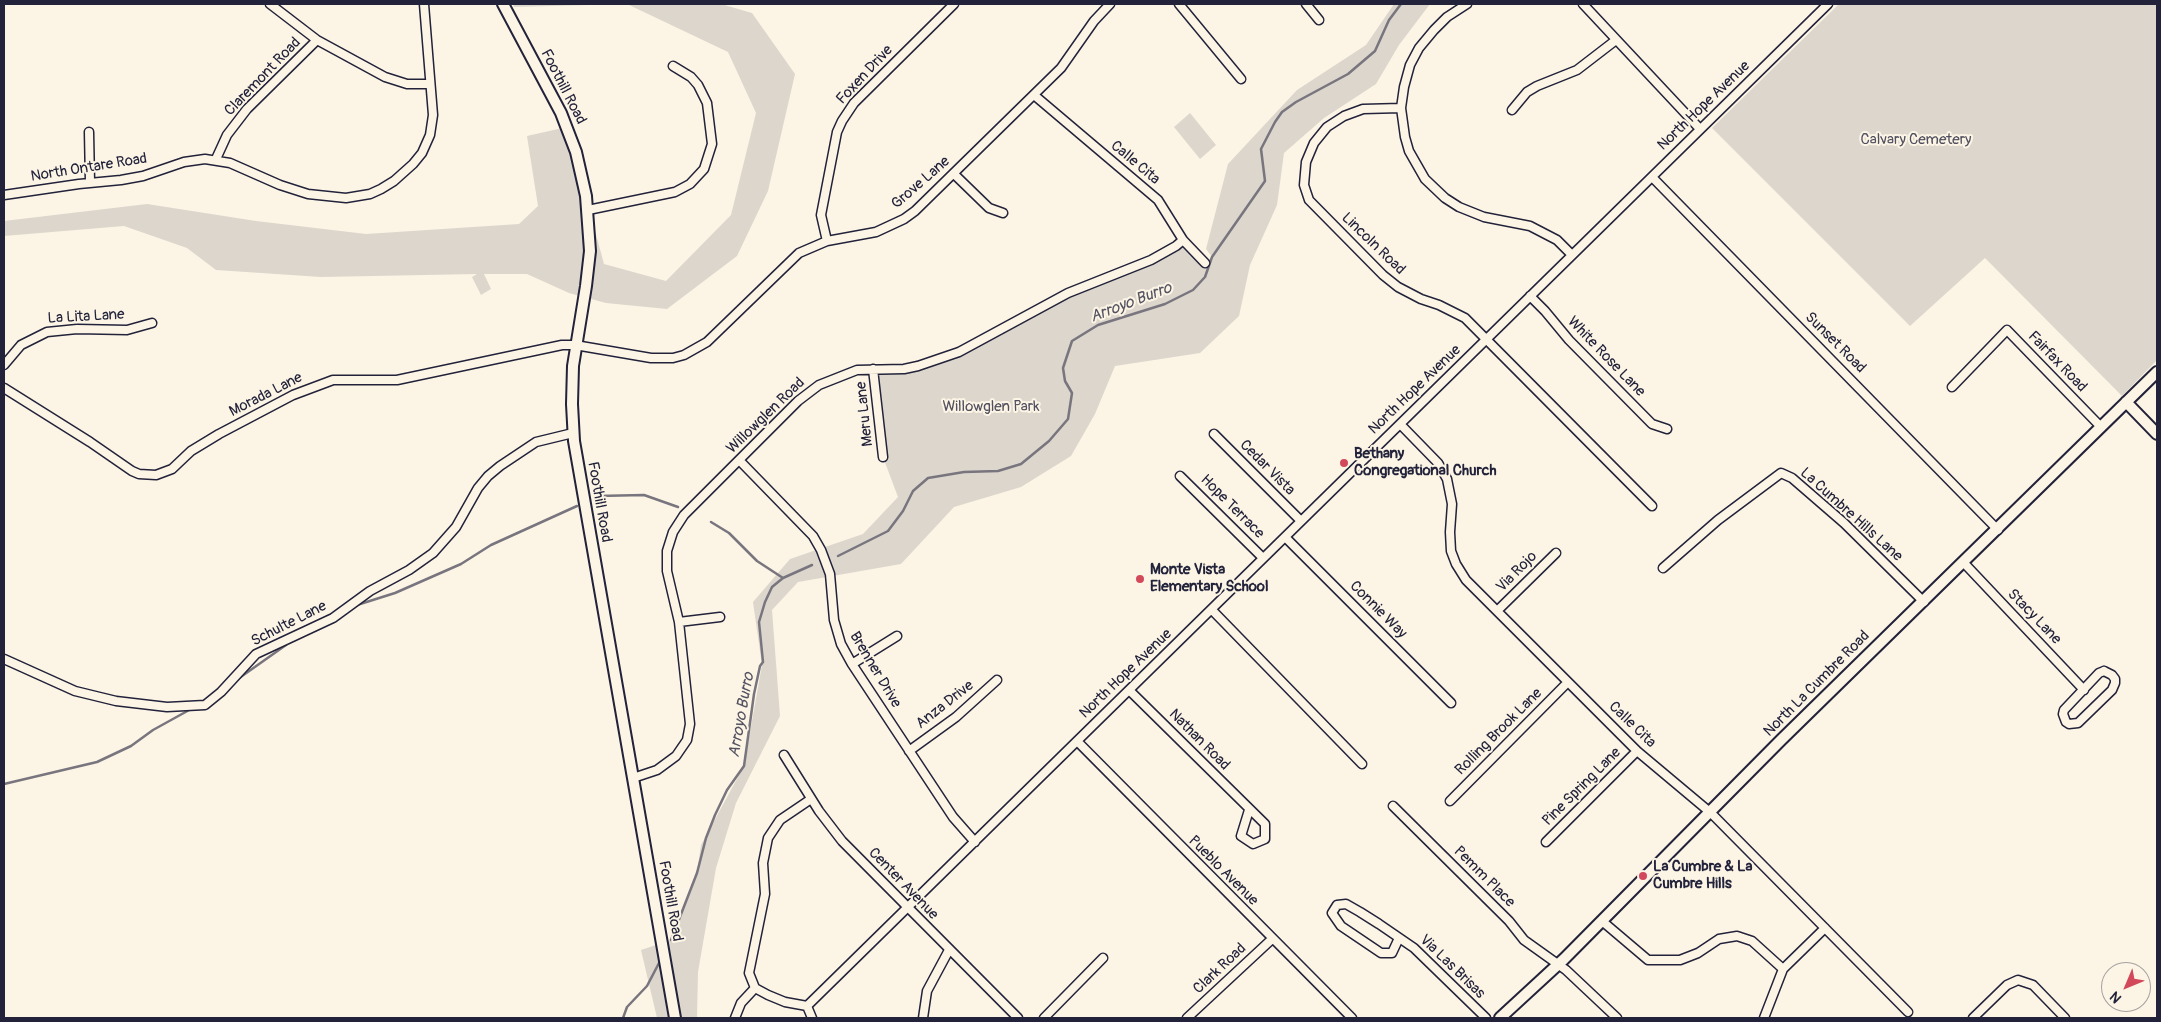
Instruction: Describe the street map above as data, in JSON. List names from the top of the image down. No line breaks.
{"streets":{"main road":["Foothill Road","North La Cumbre Road"],"street":["Foxen Drive","Claremont Road","North Hope Avenue","Calle Cita","North Ontare Road","Grove Lane","Lincoln Road","La Lita Lane","Sunset Road","White Rose Lane","Fairfax Road","Morada Lane","Meru Lane","Willowglen Road","Cedar Vista","Hope Terrace","La Cumbre Hills Lane","Via Rojo","Connie Way","Stacy Lane","Schulte Lane","Brenner Drive","Anza Drive","Rolling Brook Lane","Nathan Road","Pine Spring Lane","Pueblo Avenue","Pemm Place","Center Avenue","Via Las Brisas","Clark Road"]},"crossings":[["Foxen Drive","Grove Lane"],["Claremont Road","North Ontare Road"],["Foothill Road","Grove Lane"],["Foothill Road","Morada Lane"],["Foothill Road","Willowglen Road"],["Foothill Road","Schulte Lane"],["North Hope Avenue","Calle Cita"],["North Hope Avenue","Lincoln Road"],["North Hope Avenue","Sunset Road"],["North Hope Avenue","White Rose Lane"],["North Hope Avenue","Cedar Vista"],["North Hope Avenue","Hope Terrace"],["North Hope Avenue","Connie Way"],["North Hope Avenue","Brenner Drive"],["North Hope Avenue","Nathan Road"],["North Hope Avenue","Pueblo Avenue"],["North Hope Avenue","Center Avenue"],["Calle Cita","Grove Lane"],["Calle Cita","Willowglen Road"],["Calle Cita","Via Rojo"],["Calle Cita","North La Cumbre Road"],["Calle Cita","Rolling Brook Lane"],["Calle Cita","Pine Spring Lane"],["Grove Lane","Morada Lane"],["Sunset Road","North La Cumbre Road"],["Fairfax Road","North La Cumbre Road"],["Meru Lane","Willowglen Road"],["Willowglen Road","Brenner Drive"],["La Cumbre Hills Lane","North La Cumbre Road"],["Stacy Lane","North La Cumbre Road"],["Brenner Drive","Anza Drive"],["North La Cumbre Road","Pemm Place"],["Pueblo Avenue","Clark Road"]],"water":["Arroyo Burro"],"parks":["Calvary Cemetery","Willowglen Park"],"places":["Bethany Congregational Church","Monte Vista Elementary School","La Cumbre & La Cumbre Hills"],"north":"bottom left"}
